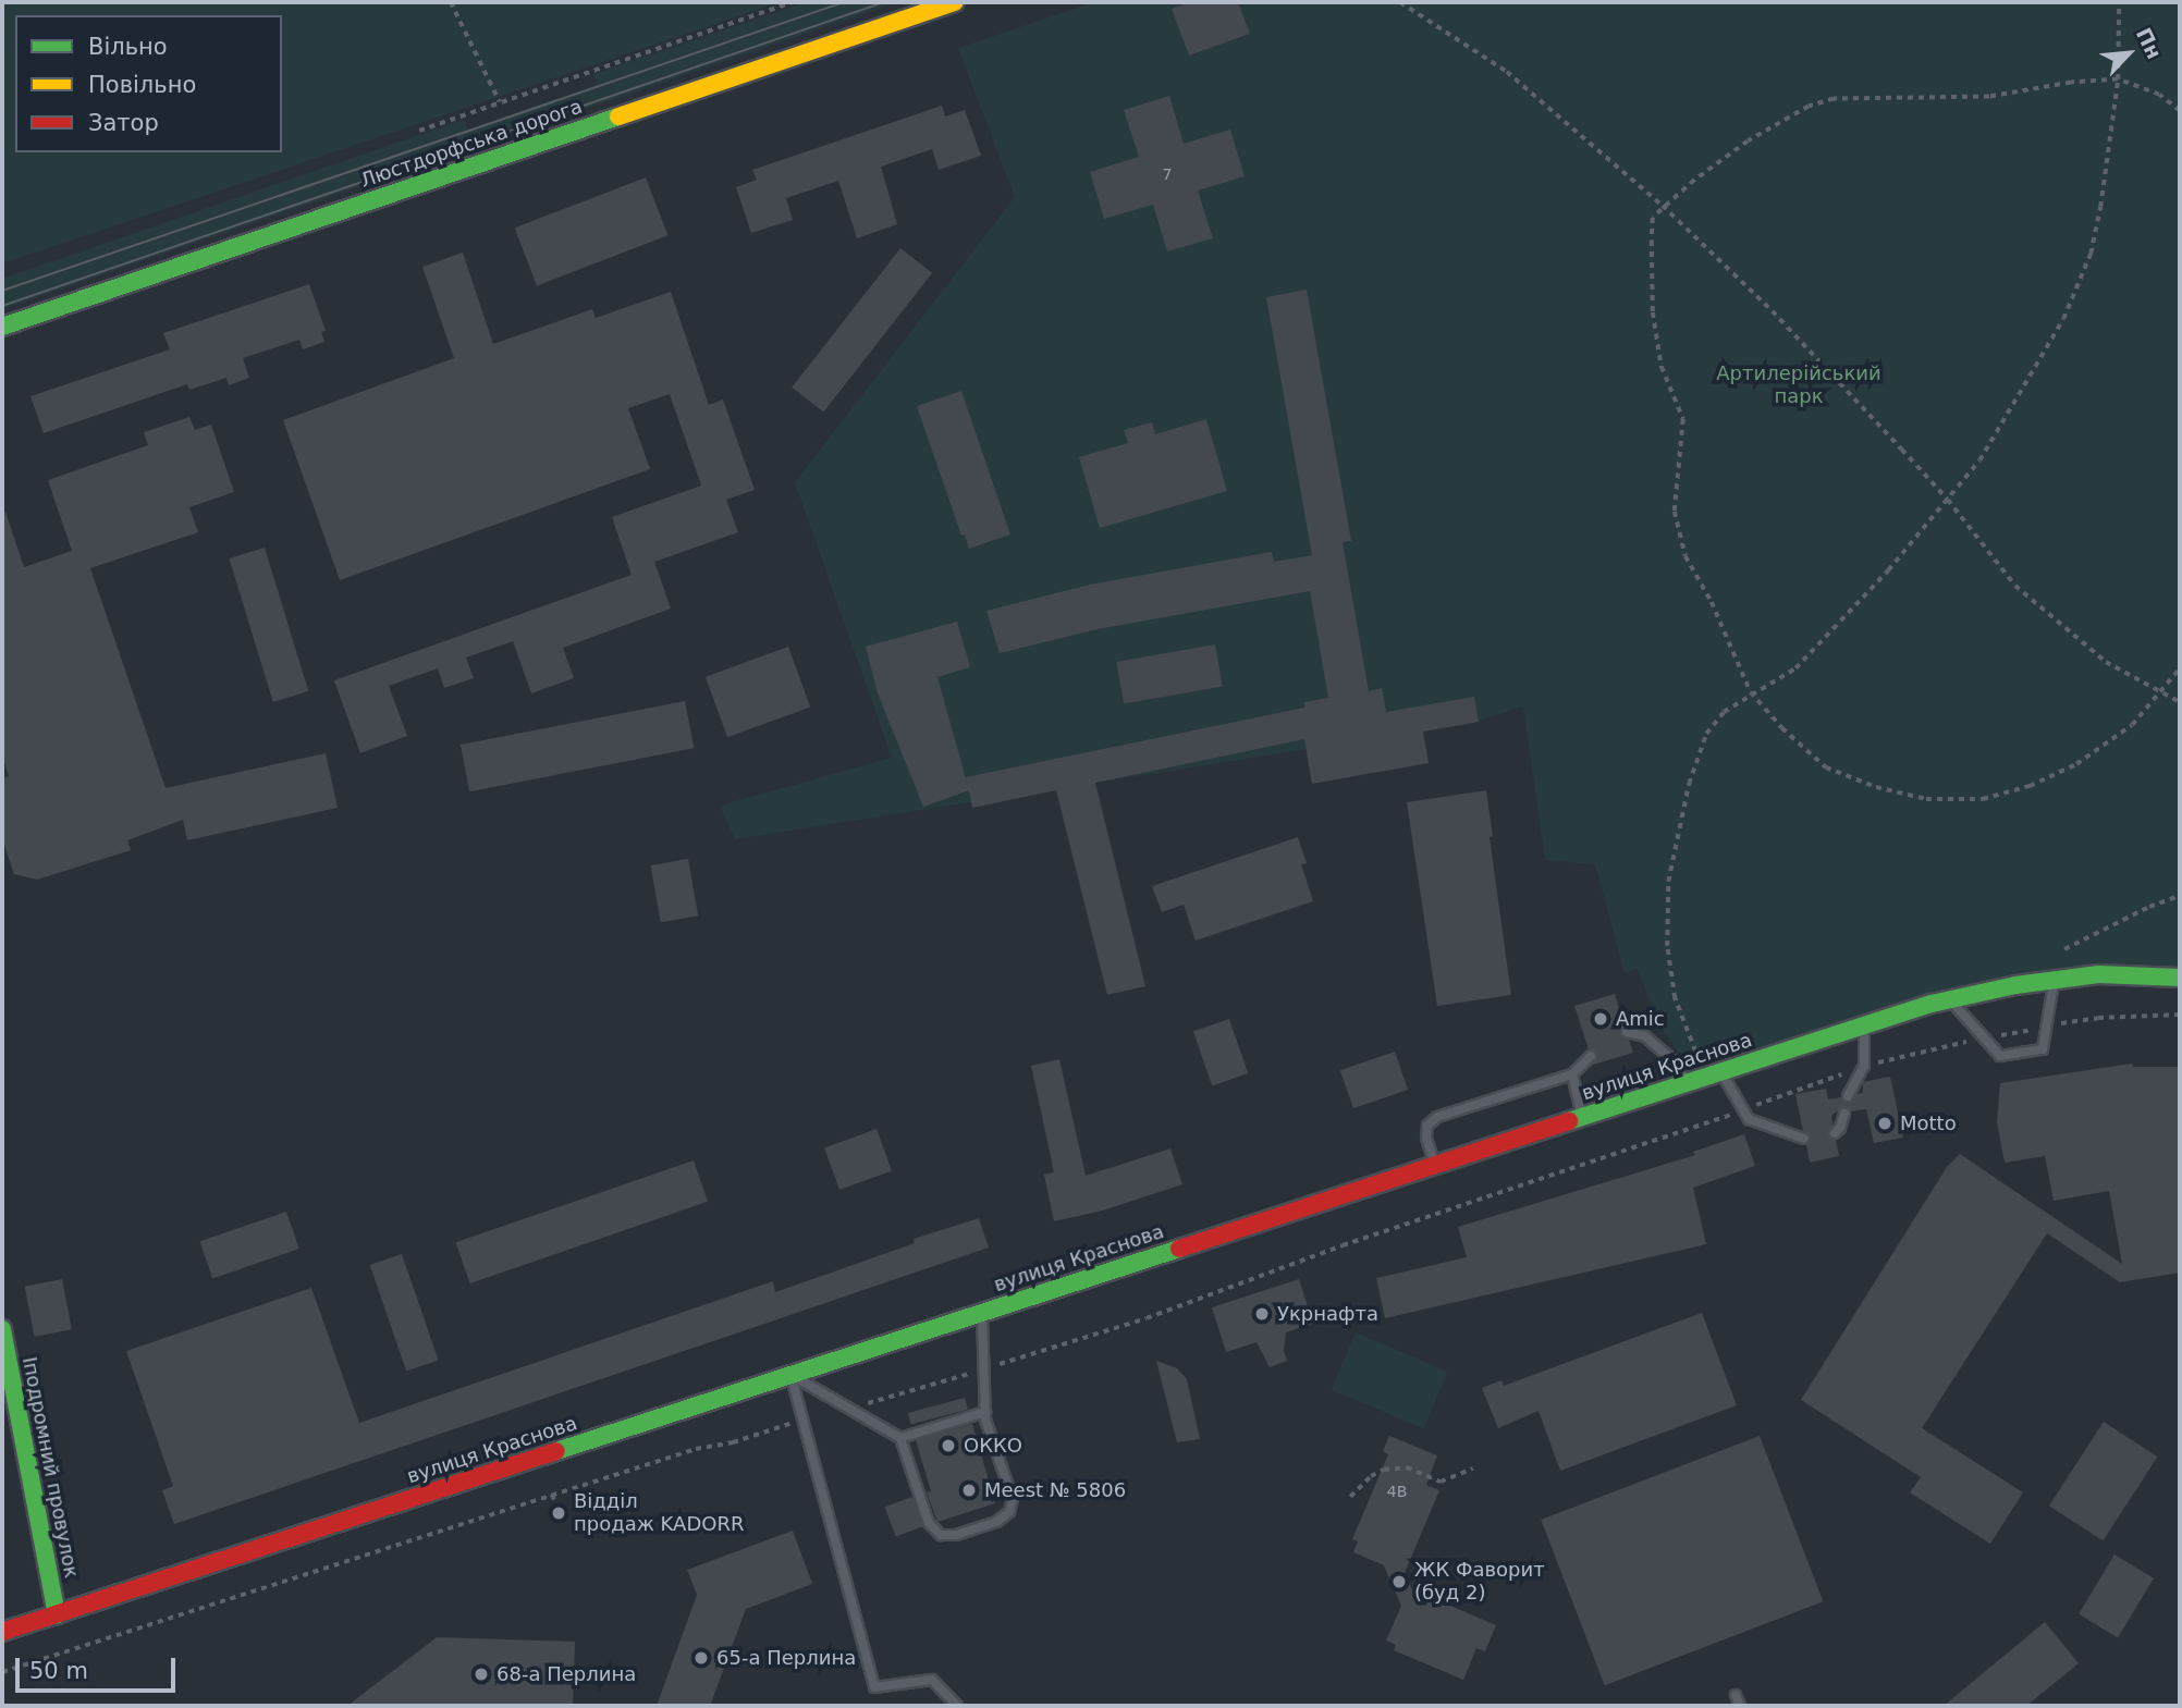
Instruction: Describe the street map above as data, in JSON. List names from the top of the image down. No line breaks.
{"streets":{"main road":["Люстдорфська дорога","вулиця Краснова","Іподромний провулок"]},"crossings":[["вулиця Краснова","Іподромний провулок"]],"parks":["Артилерійський парк"],"places":["Amic","Motto","Укрнафта","ОККО","Meest № 5806","Відділ продаж KADORR","ЖК Фаворит (буд 2)","65-а Перлина","68-а Перлина"],"house_numbers":["7","4B"],"legend":["Вільно","Повільно","Затор"],"scale_bar":"50 m","north":"top right"}
